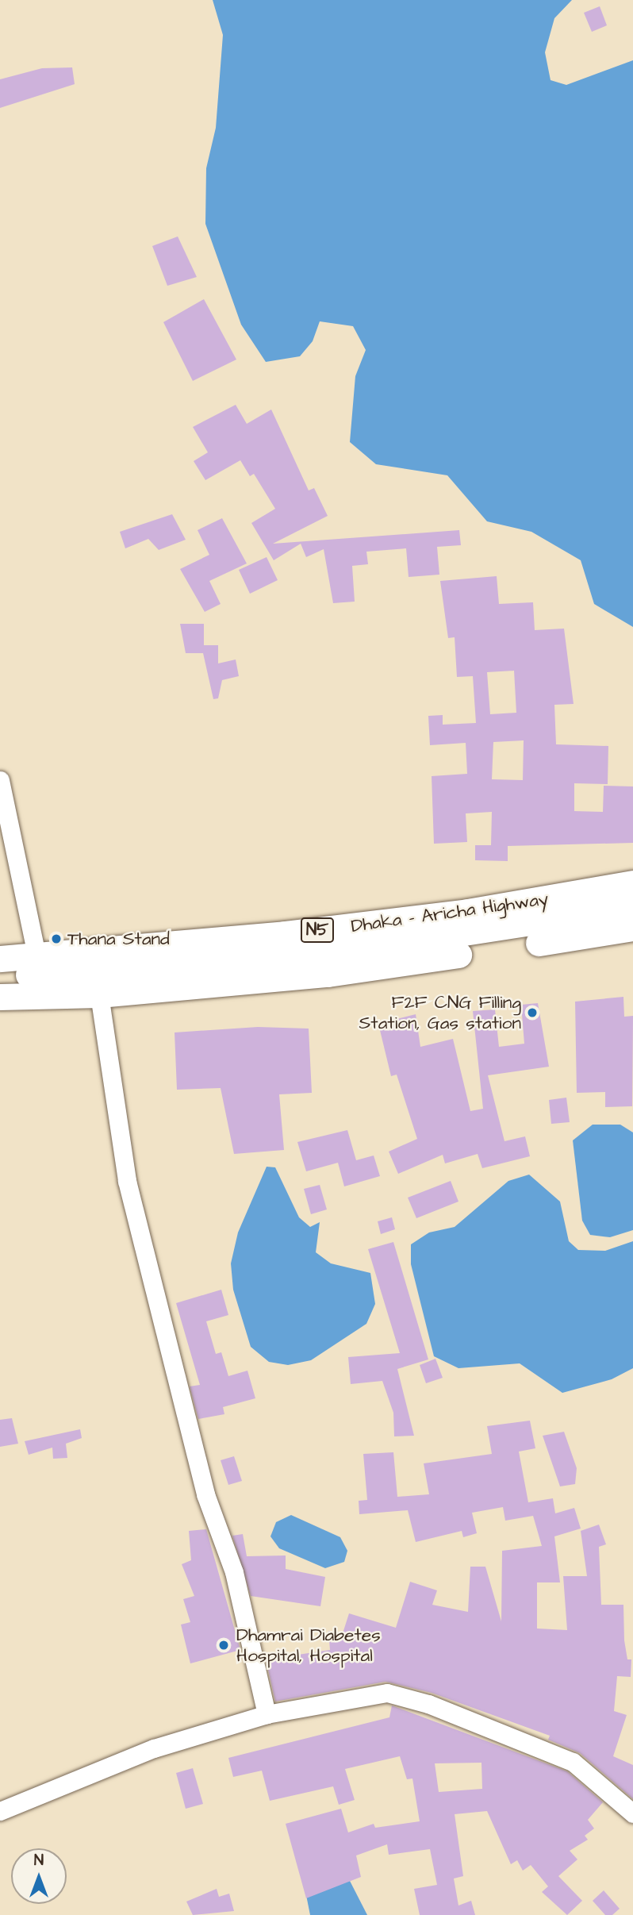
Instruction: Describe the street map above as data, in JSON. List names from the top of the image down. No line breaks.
{"streets":{"highway":["Dhaka - Aricha Highway","N5"]},"places":["Thana Stand","F2F CNG Filling Station, Gas station","Dhamrai Diabetes Hospital, Hospital"],"north":"top"}
